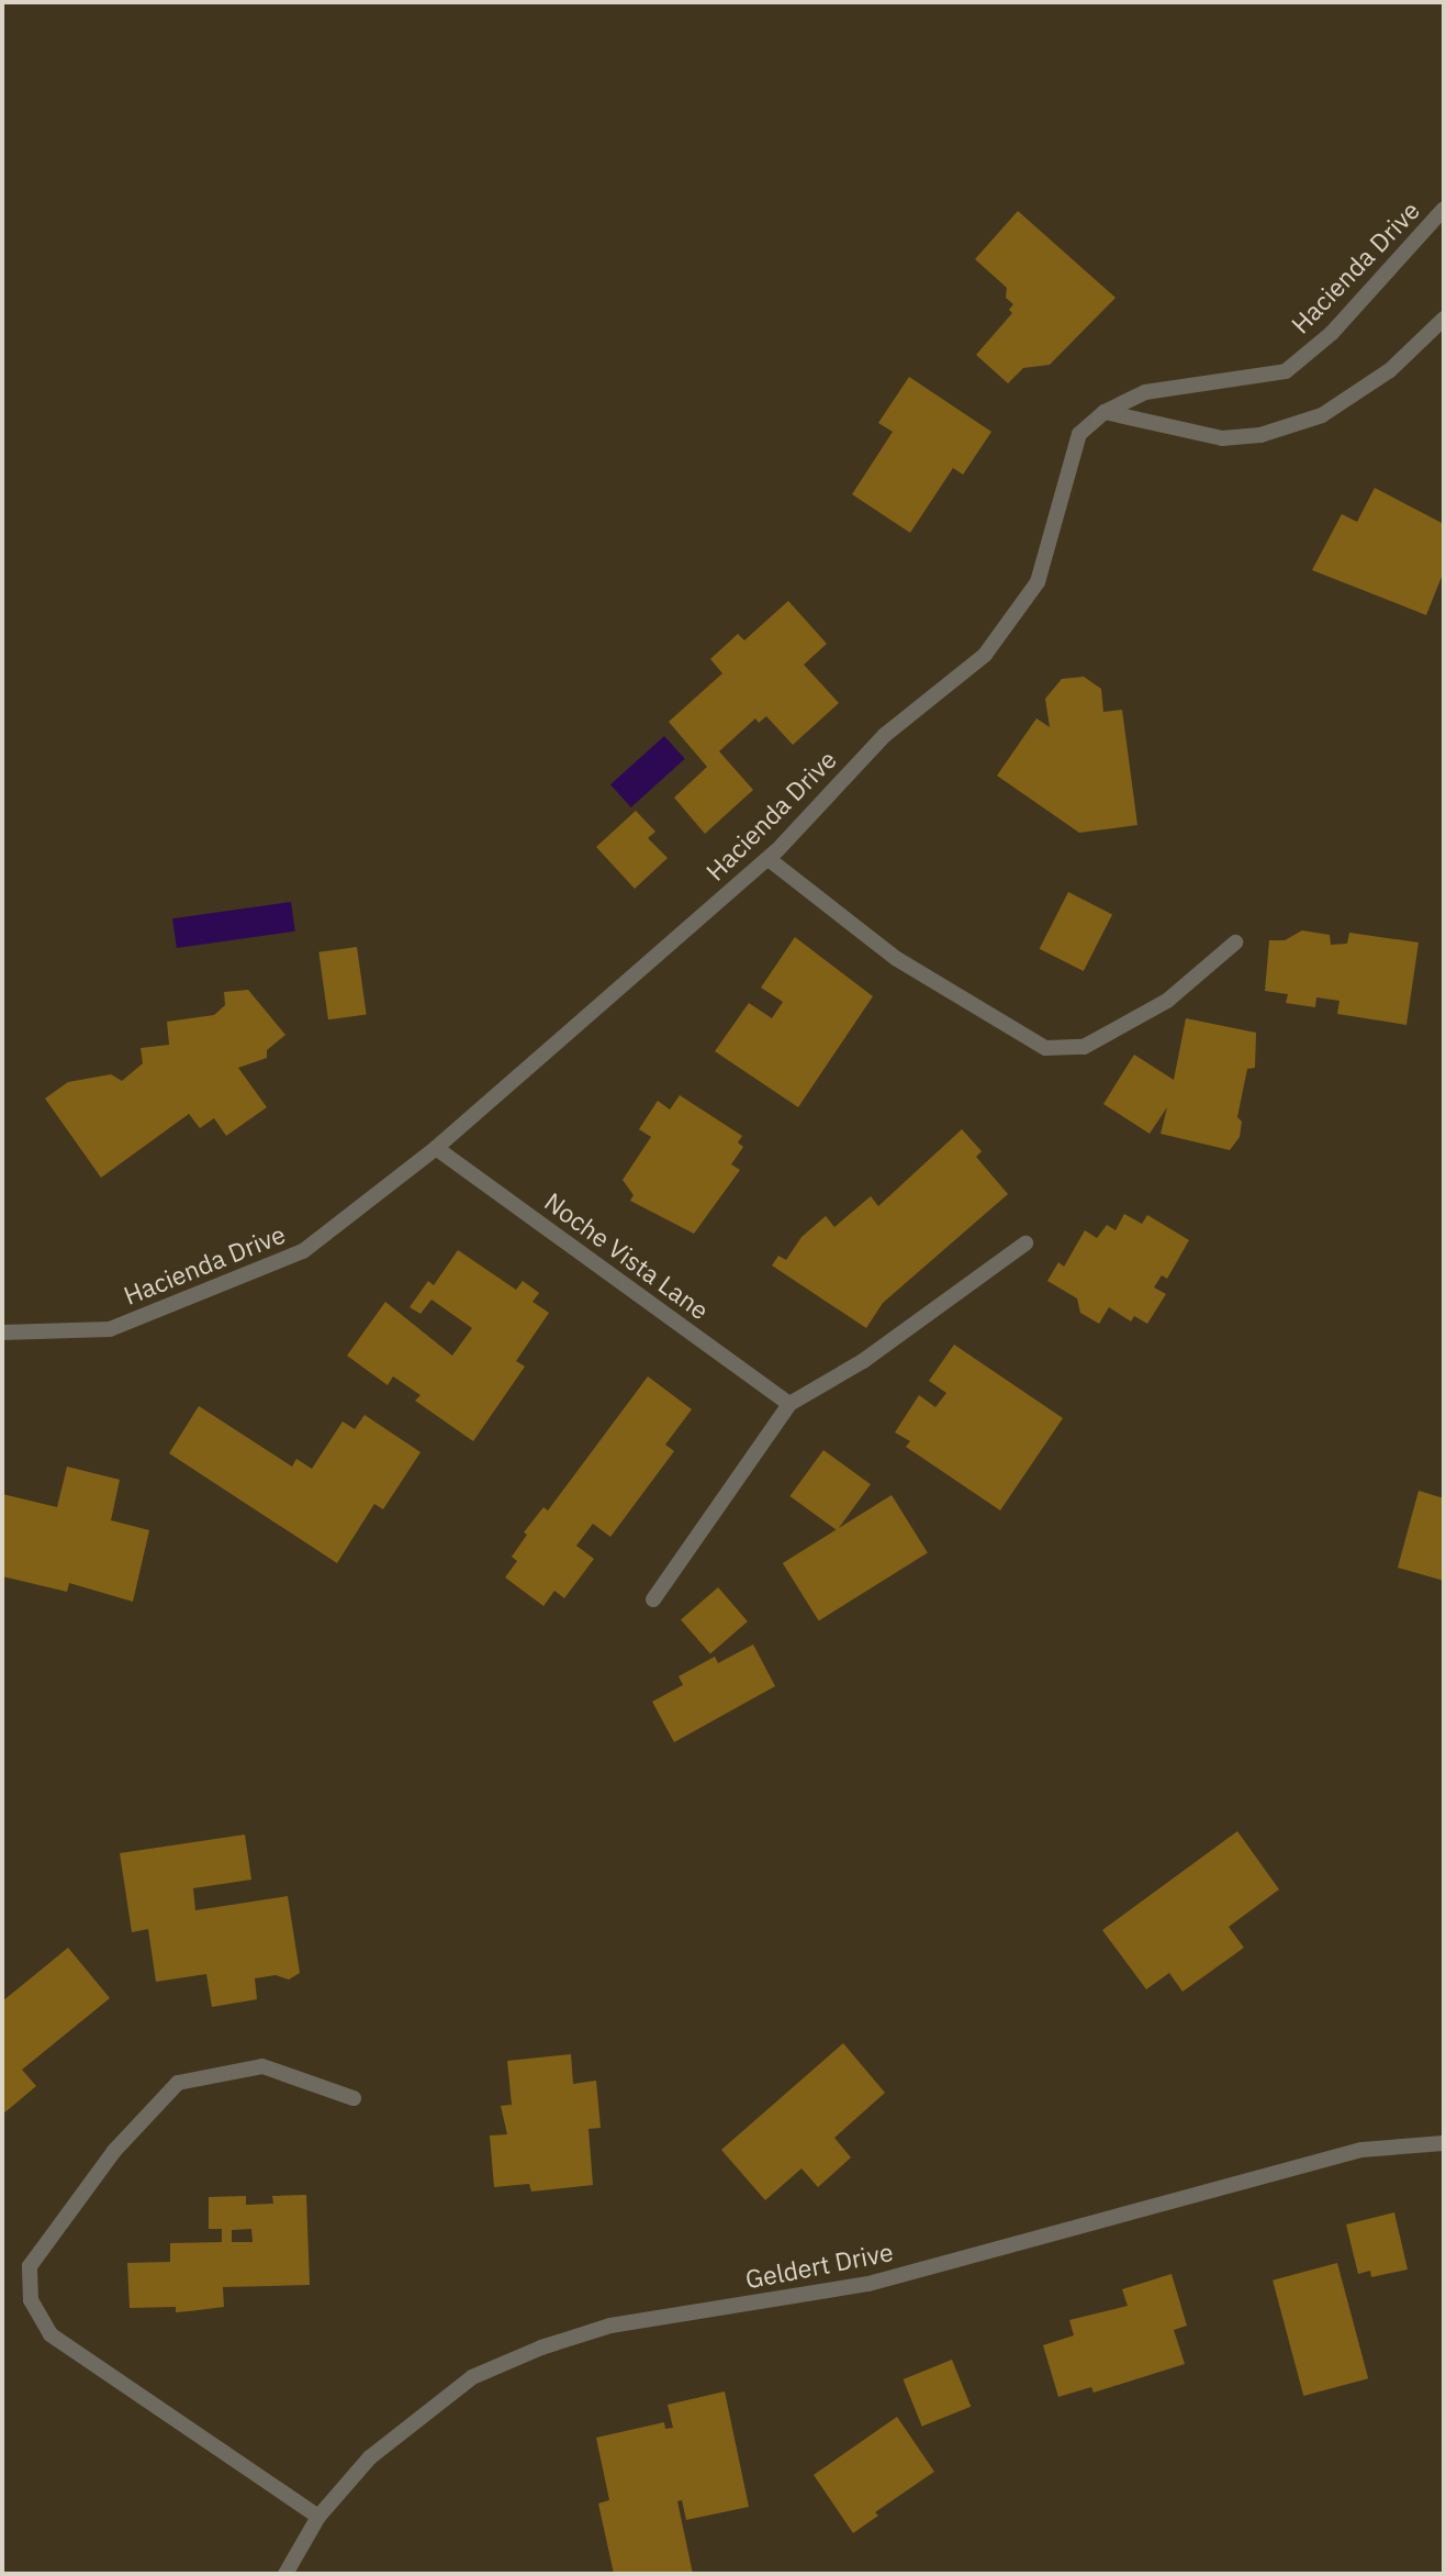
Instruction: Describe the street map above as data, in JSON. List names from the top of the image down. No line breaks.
{"streets":{"street":["Hacienda Drive","Noche Vista Lane","Geldert Drive"]},"crossings":[["Hacienda Drive","Noche Vista Lane"]]}
